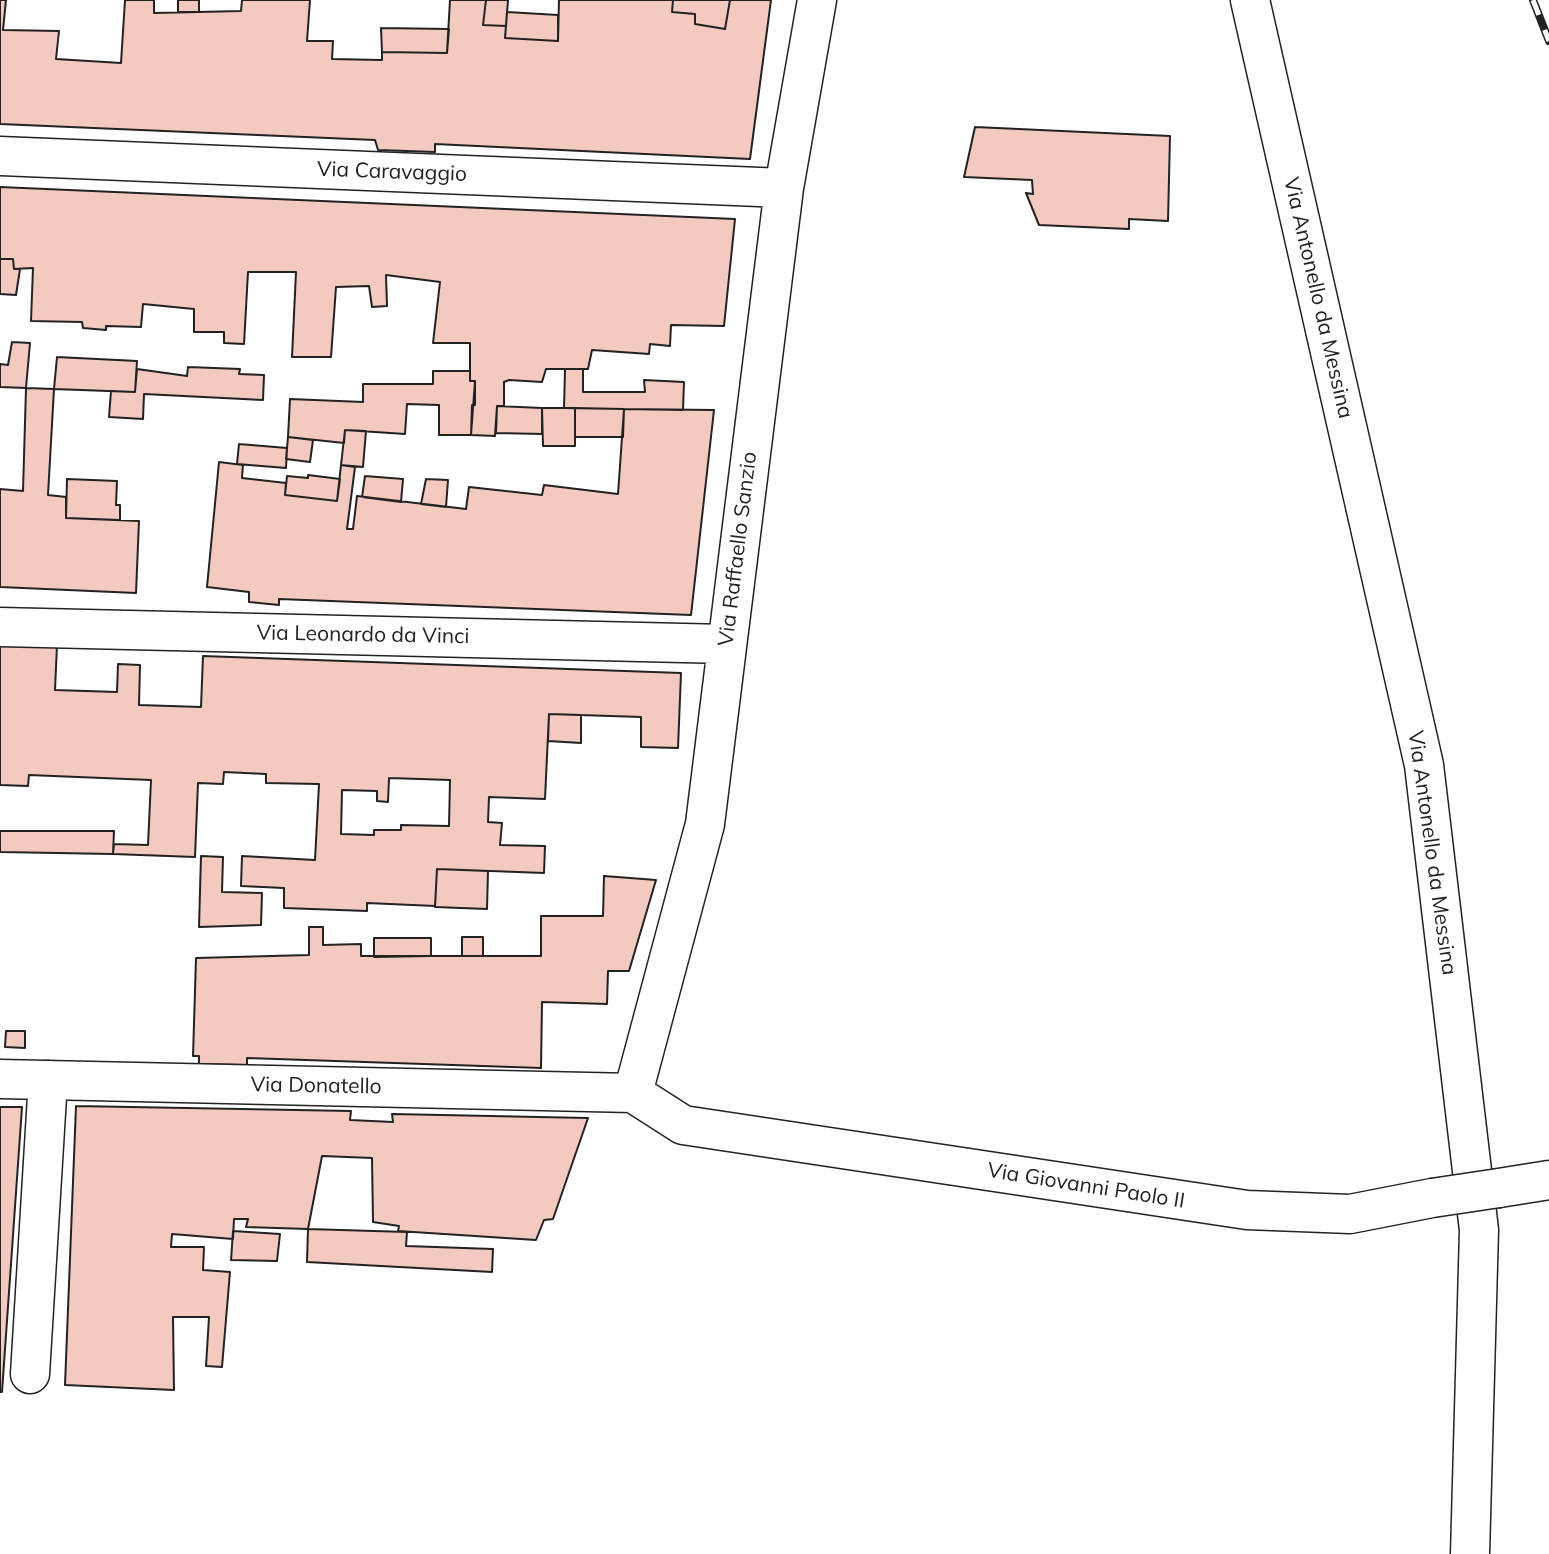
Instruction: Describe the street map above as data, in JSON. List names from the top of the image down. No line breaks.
{"streets":{"street":["Via Caravaggio","Via Antonello da Messina","Via Raffaello Sanzio","Via Leonardo da Vinci","Via Donatello","Via Giovanni Paolo II"]},"crossings":[["Via Caravaggio","Via Raffaello Sanzio"],["Via Raffaello Sanzio","Via Leonardo da Vinci"],["Via Raffaello Sanzio","Via Donatello"],["Via Raffaello Sanzio","Via Giovanni Paolo II"],["Via Donatello","Via Giovanni Paolo II"]]}
